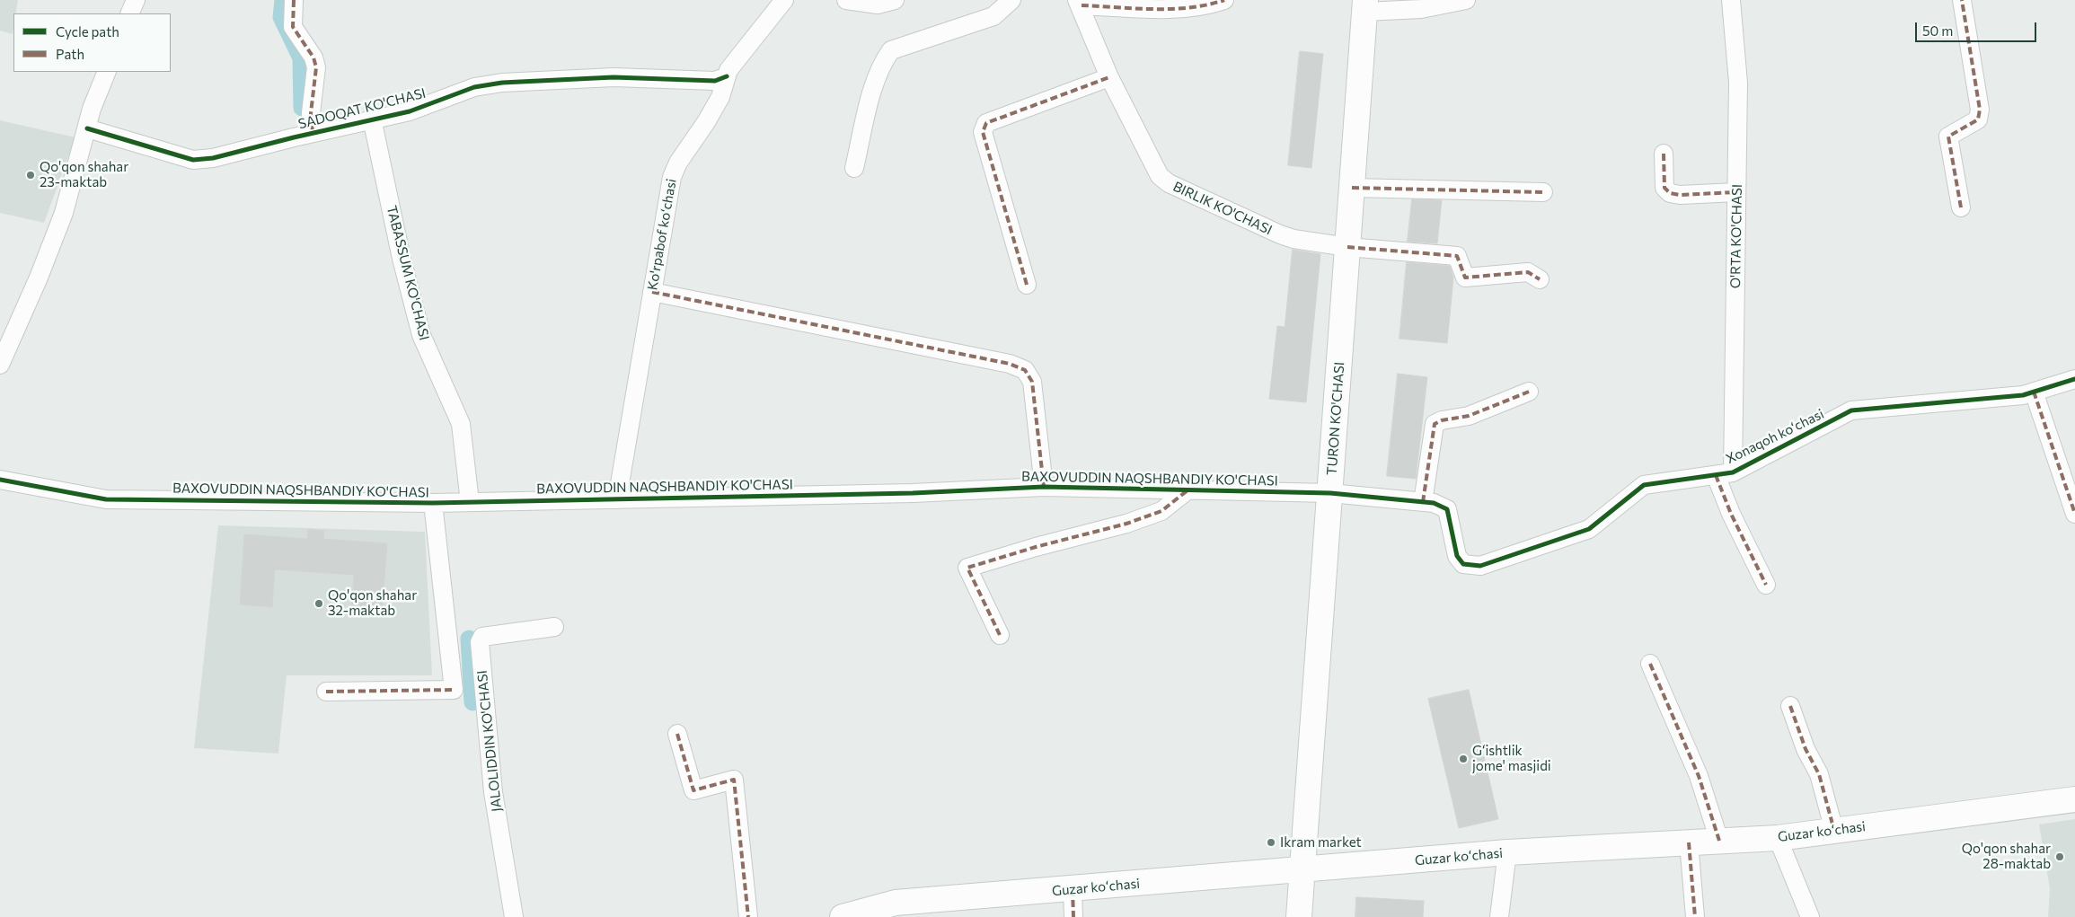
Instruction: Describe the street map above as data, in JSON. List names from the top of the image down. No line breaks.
{"streets":{"main road":["TURON KO'CHASI","Guzar koʻchasi"],"street":["SADOQAT KO'CHASI","BIRLIK KO'CHASI","Ko'rpabof koʻchasi","O'RTA KO'CHASI","TABASSUM KO'CHASI","Xonaqoh koʻchasi","BAXOVUDDIN NAQSHBANDIY KO'CHASI","JALOLIDDIN KO'CHASI"]},"crossings":[["SADOQAT KO'CHASI","Ko'rpabof koʻchasi"],["SADOQAT KO'CHASI","TABASSUM KO'CHASI"],["BIRLIK KO'CHASI","TURON KO'CHASI"],["Ko'rpabof koʻchasi","BAXOVUDDIN NAQSHBANDIY KO'CHASI"],["O'RTA KO'CHASI","Xonaqoh koʻchasi"],["TABASSUM KO'CHASI","BAXOVUDDIN NAQSHBANDIY KO'CHASI"],["TURON KO'CHASI","Xonaqoh koʻchasi"],["TURON KO'CHASI","BAXOVUDDIN NAQSHBANDIY KO'CHASI"],["TURON KO'CHASI","Guzar koʻchasi"],["Xonaqoh koʻchasi","BAXOVUDDIN NAQSHBANDIY KO'CHASI"]],"places":["Qo'qon shahar 23-maktab","Qo'qon shahar 32-maktab","Gʻishtlik jome' masjidi","Ikram market","Qo'qon shahar 28-maktab"],"legend":["Cycle path","Path"],"scale_bar":"50 m"}
